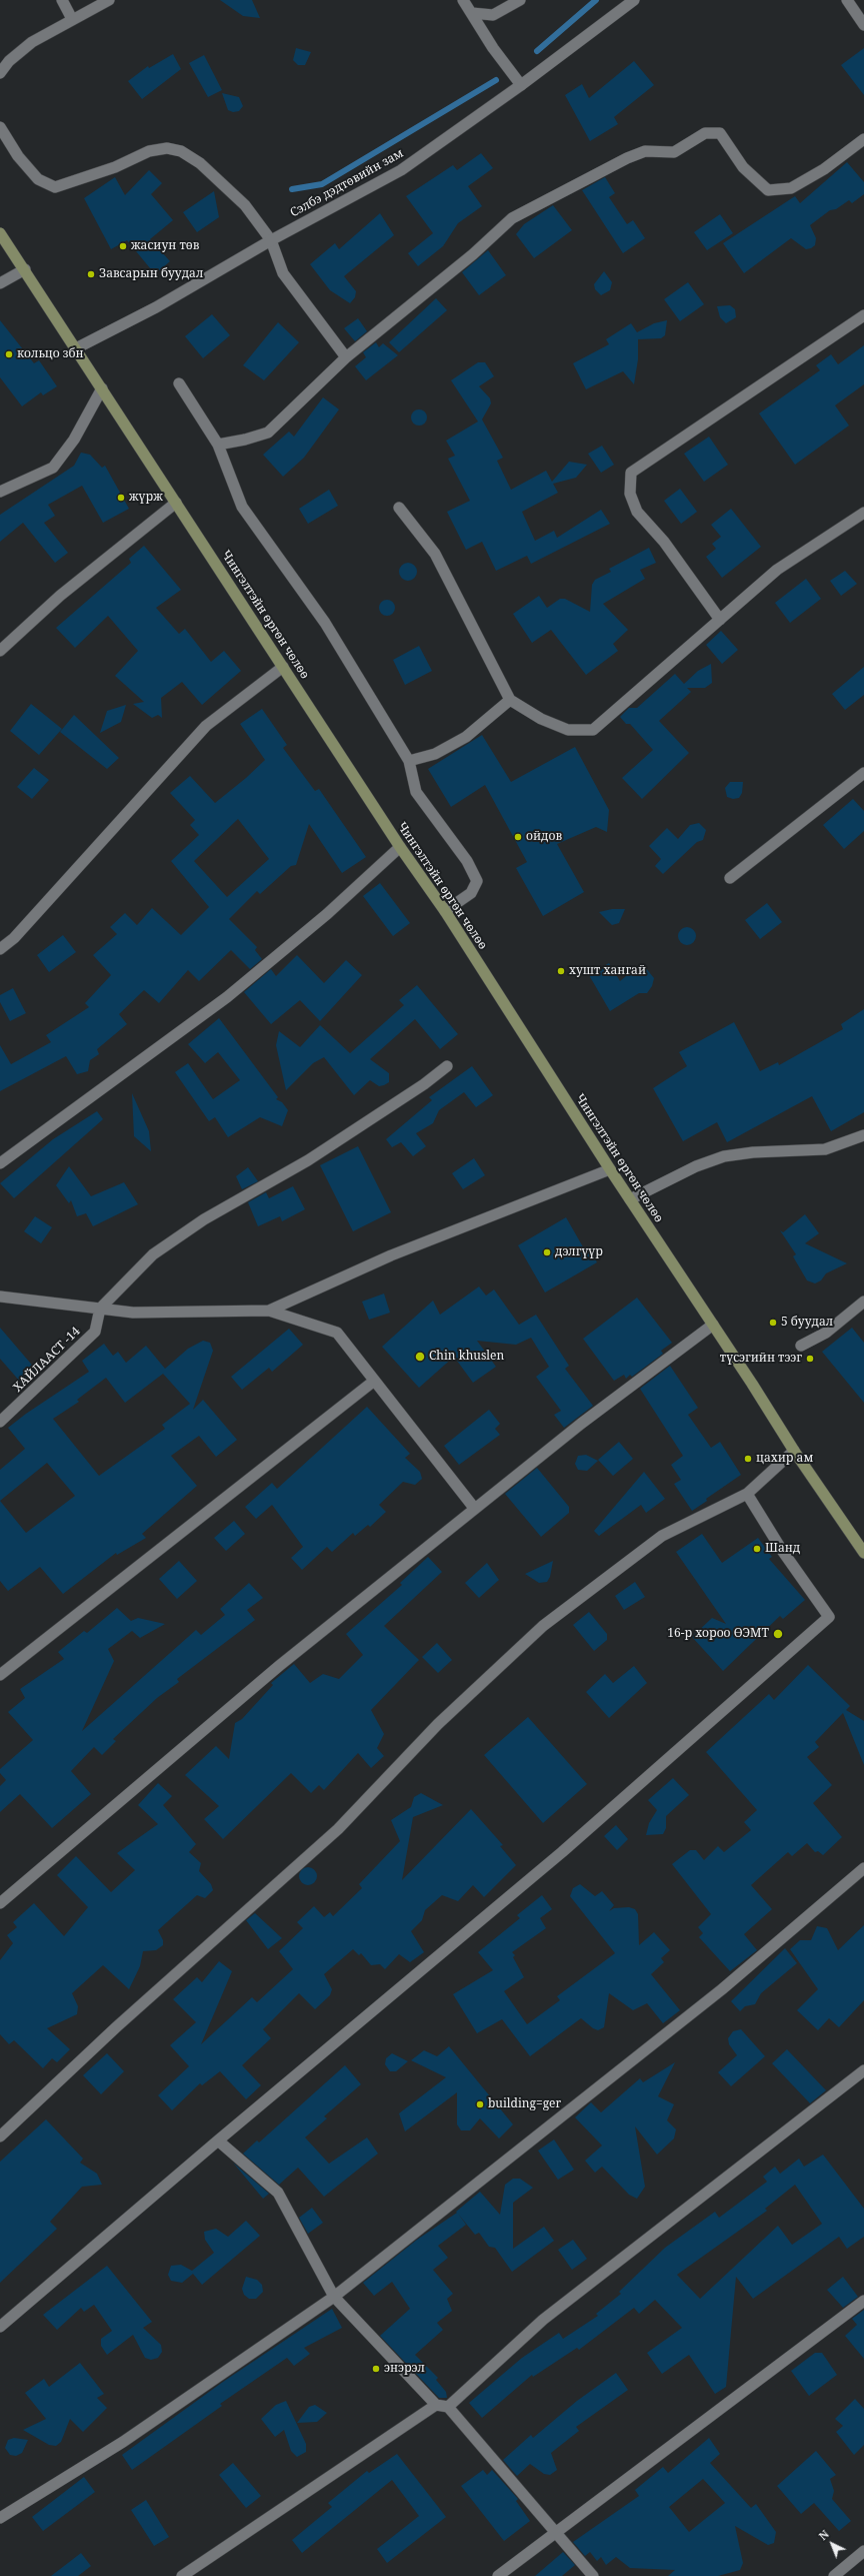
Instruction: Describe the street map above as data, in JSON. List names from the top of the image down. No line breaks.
{"streets":{"main road":["Чингэлтэйн өргөн чөлөө"],"street":["Сэлбэ дэдтөвийн зам","ХАЙЛААСТ -14"]},"crossings":[["Сэлбэ дэдтөвийн зам","Чингэлтэйн өргөн чөлөө"]],"places":["жасиун төв","Завсарын буудал","кольцо збн","жүрж","ойдов","хушт хангай","дэлгүүр","5 буудал","Chin khuslen","түсэгийн тээг","цахир ам","Шанд","16-р хороо ӨЭМТ","building=ger","энэрэл"],"north":"top left"}
